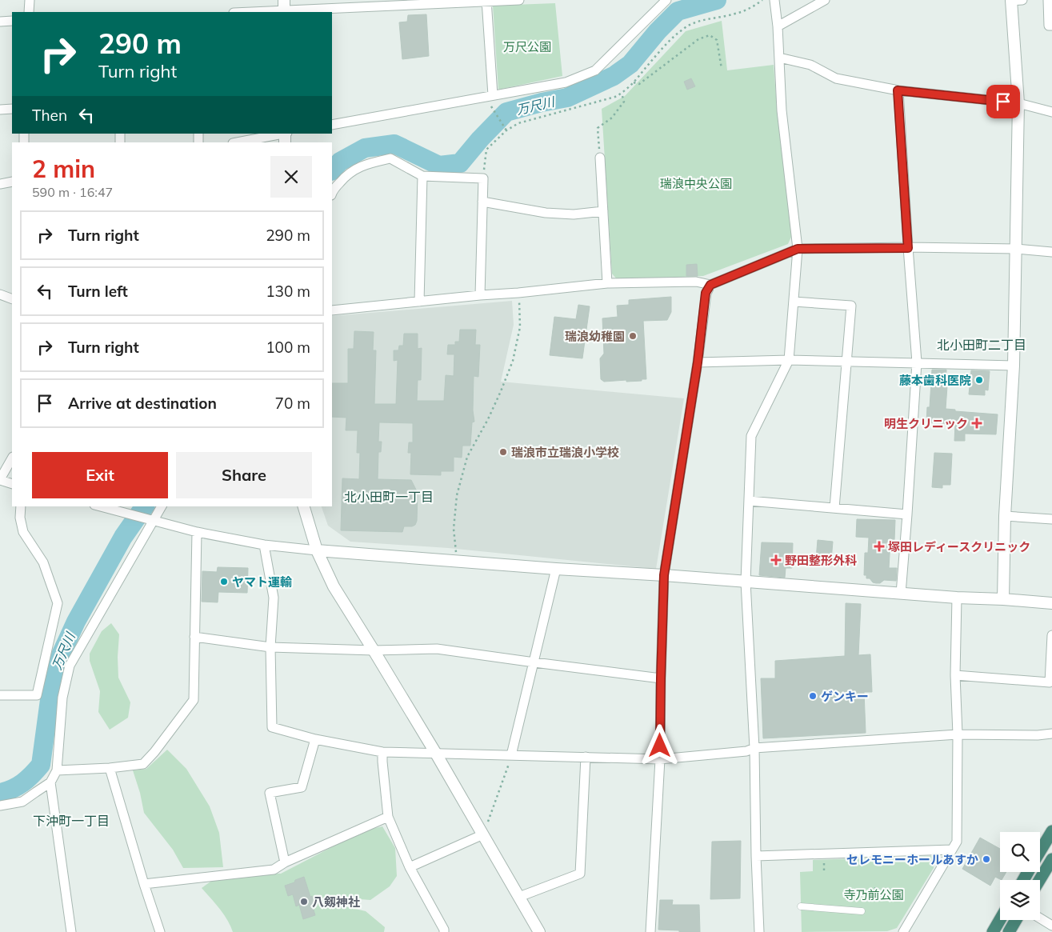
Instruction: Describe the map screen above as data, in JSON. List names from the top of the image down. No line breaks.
{"districts":["北小田町二丁目","北小田町一丁目","下沖町一丁目"],"water":["万尺川"],"parks":["万尺公園","瑞浪中央公園","寺乃前公園"],"places":{"other":["瑞浪幼稚園","藤本歯科医院","瑞浪市立瑞浪小学校","ヤマト運輸","ゲンキー","セレモニーホールあすか","八剱神社"],"health":["明生クリニック","塚田レディースクリニック","野田整形外科"]},"page":{"turn":["290 m","Turn right"],"then":"Then","heading":["2 min","590 m · 16:47"],"list":[{"name":"Turn right","value":"290 m"},{"name":"Turn left","value":"130 m"},{"name":"Turn right","value":"100 m"},{"name":"Arrive at destination","value":"70 m"}],"buttons":["Exit","Share"]}}
